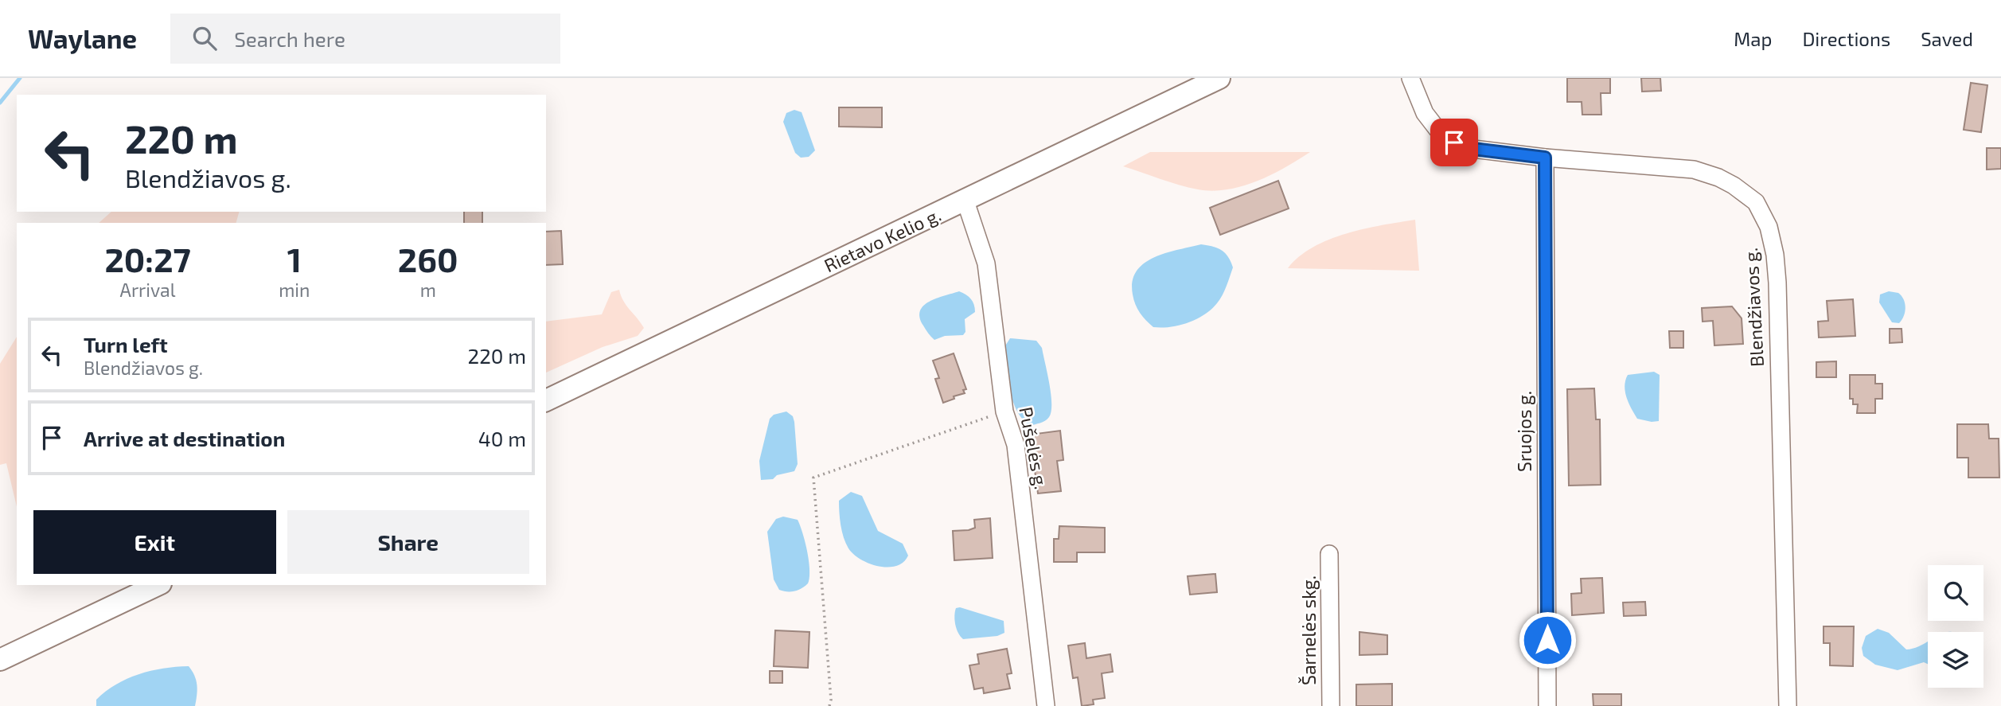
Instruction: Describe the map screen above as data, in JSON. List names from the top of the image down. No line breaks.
{"streets":{"main road":["Rietavo Kelio g."],"street":["Blendžiavos g.","Sruojos g.","Pušelės g.","Šarnelės skg."]},"crossings":[["Rietavo Kelio g.","Pušelės g."],["Blendžiavos g.","Sruojos g."]],"page":{"header":"Waylane","search":"Search here","nav":["Map","Directions","Saved"],"turn":["220 m","Blendžiavos g."],"eta":["20:27","Arrival","1","min","260","m"],"list":[{"name":"Turn left","note":"Blendžiavos g.","value":"220 m"},{"name":"Arrive at destination","value":"40 m"}],"buttons":["Exit","Share"]}}
